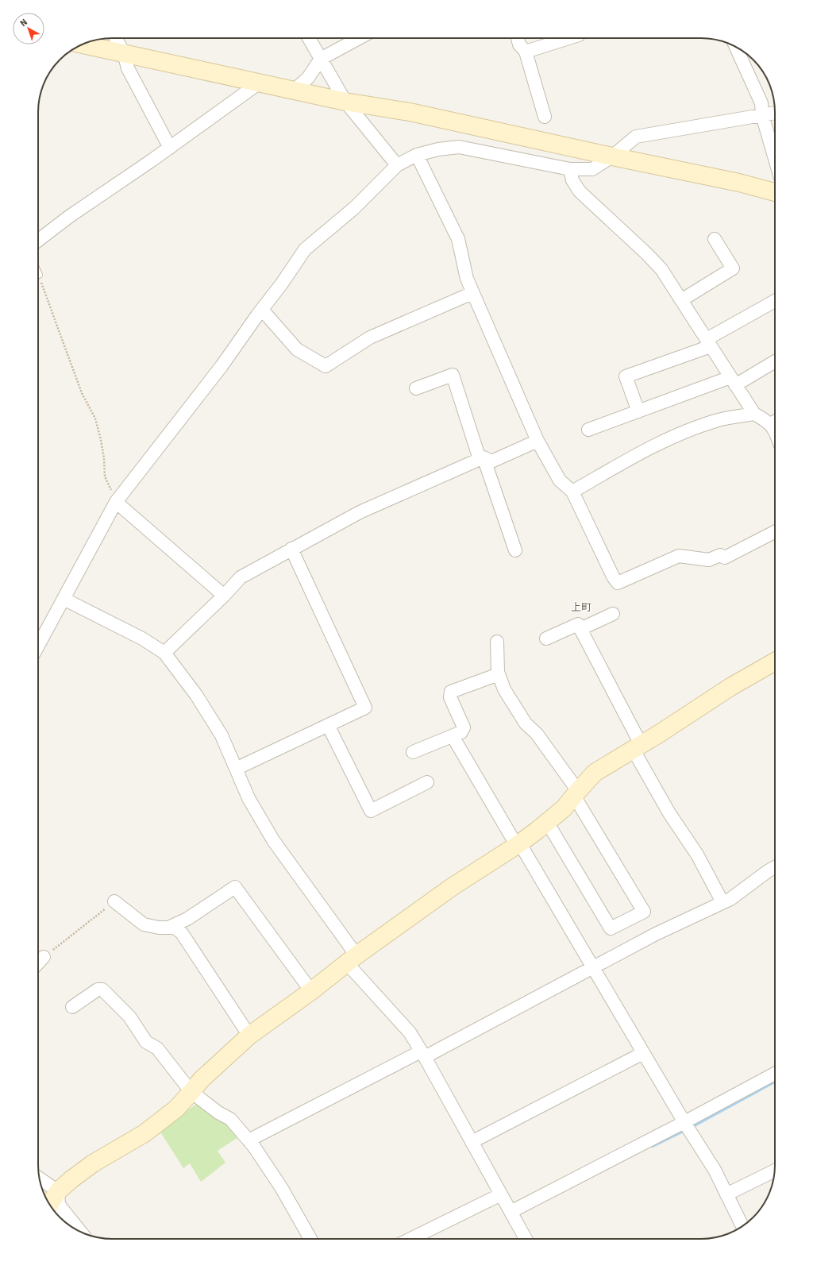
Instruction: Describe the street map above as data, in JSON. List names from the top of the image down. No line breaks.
{"districts":["上町"],"north":"top left"}
